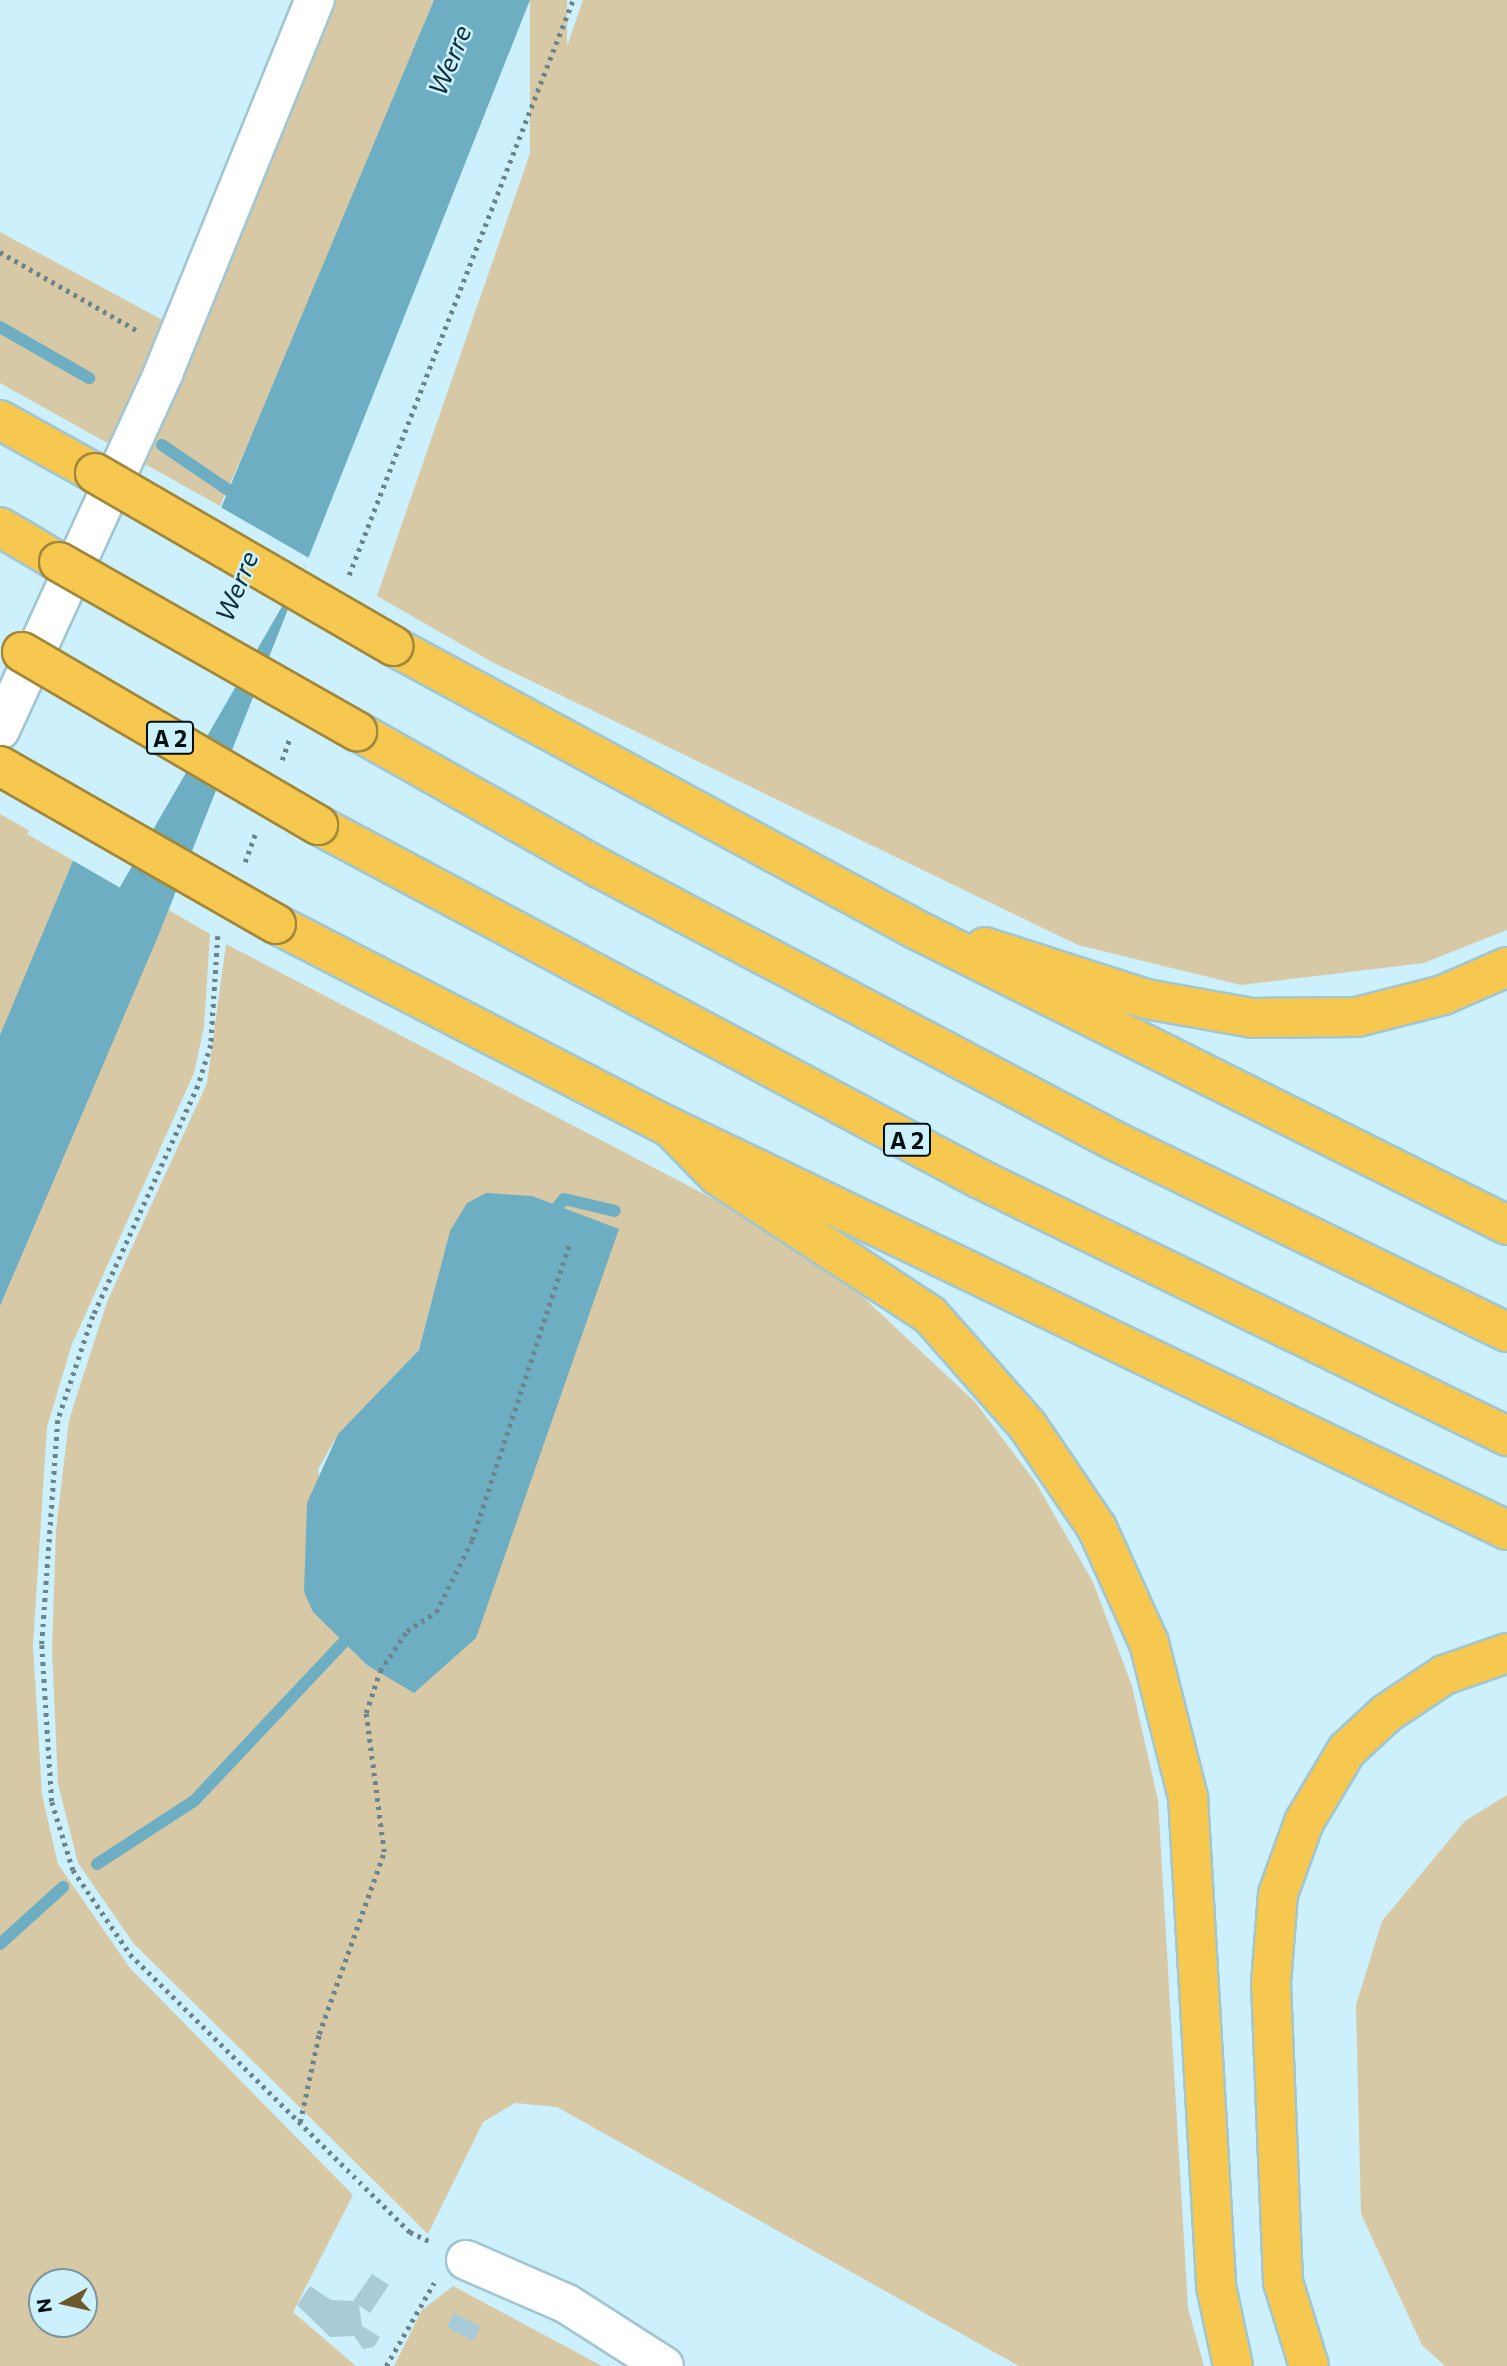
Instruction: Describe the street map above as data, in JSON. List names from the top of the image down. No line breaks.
{"streets":{"highway":["A 2"]},"water":["Werre"],"north":"left"}
